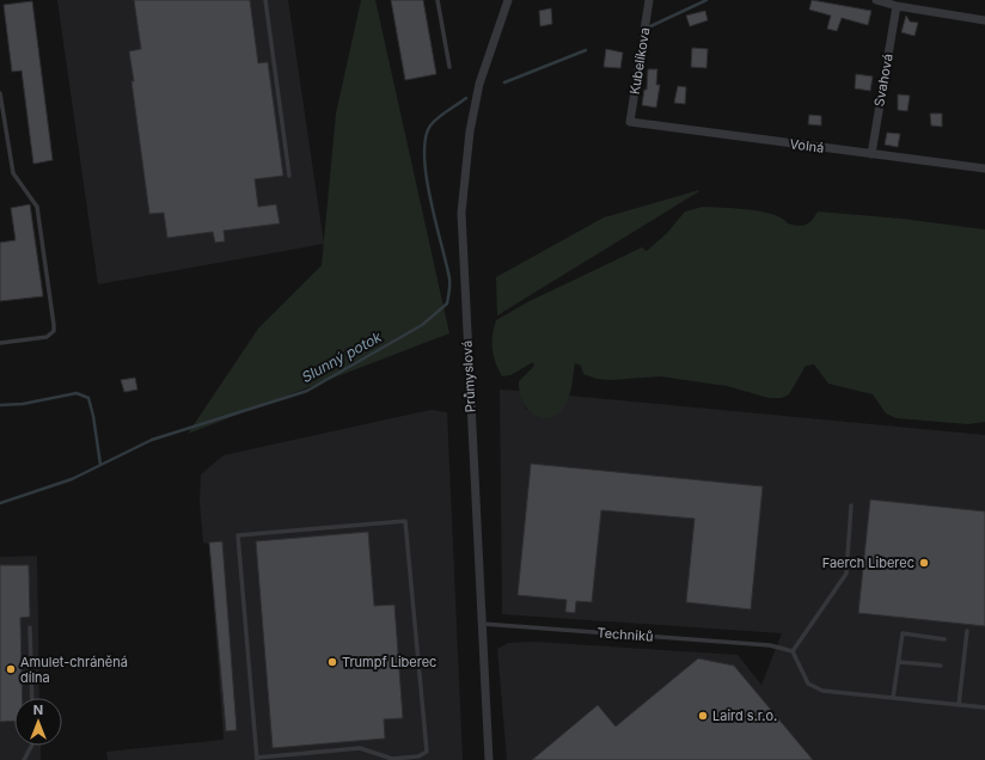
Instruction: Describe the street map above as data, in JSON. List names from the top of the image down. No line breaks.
{"streets":{"street":["Kubelíkova","Svahová","Volná","Průmyslová"],"lane":["Techniků"]},"crossings":[["Kubelíkova","Volná"],["Svahová","Volná"],["Průmyslová","Techniků"]],"water":["Slunný potok"],"places":["Faerch Liberec","Trumpf Liberec","Amulet-chráněná dílna","Laird s.r.o."],"north":"top"}
